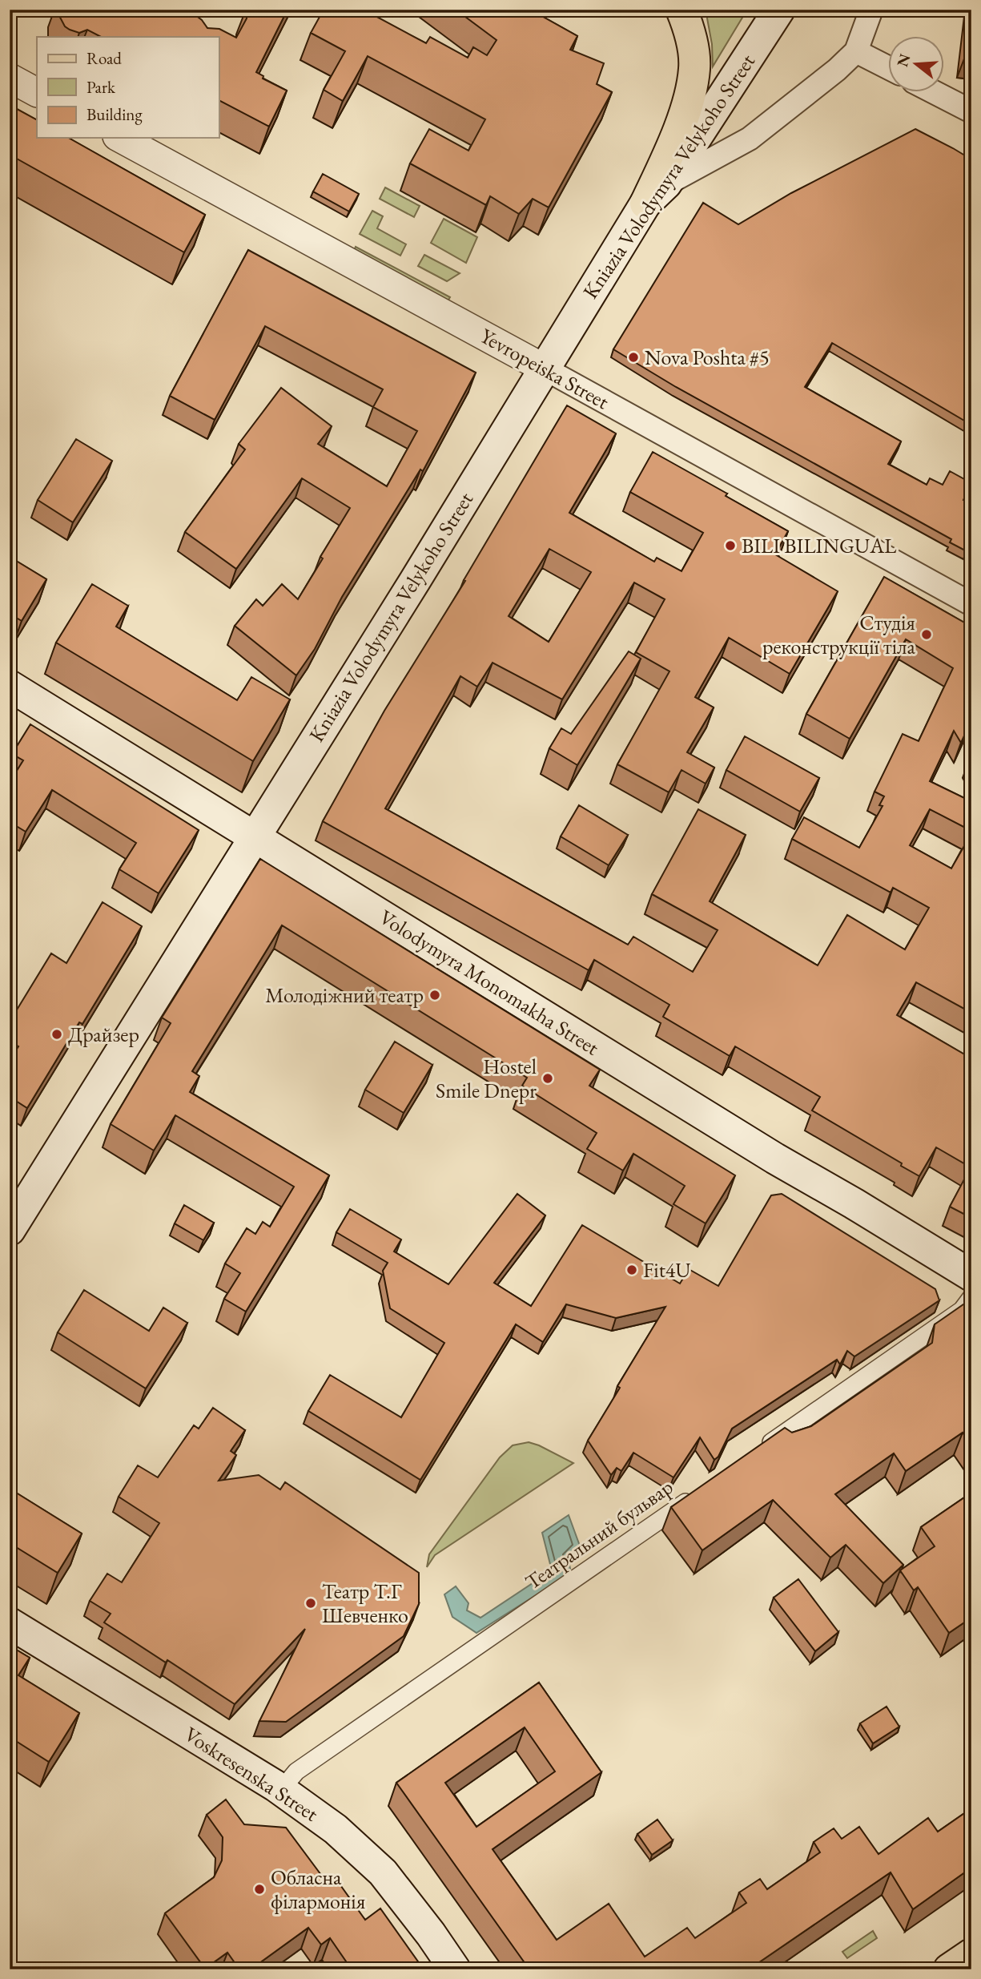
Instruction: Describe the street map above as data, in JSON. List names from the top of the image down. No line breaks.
{"streets":{"main road":["Kniazia Volodymyra Velykoho Street","Volodymyra Monomakha Street","Voskresenska Street"],"street":["Yevropeiska Street","Театральний бульвар"]},"crossings":[["Kniazia Volodymyra Velykoho Street","Yevropeiska Street"],["Kniazia Volodymyra Velykoho Street","Volodymyra Monomakha Street"],["Театральний бульвар","Voskresenska Street"]],"places":["Nova Poshta #5","BILI BILINGUAL","Студія реконструкції тіла","Молодіжний театр","Драйзер","Hostel Smile Dnepr","Fit4U","Театр Т.Г Шевченко","Обласна філармонія"],"legend":["Road","Park","Building"],"north":"left"}
